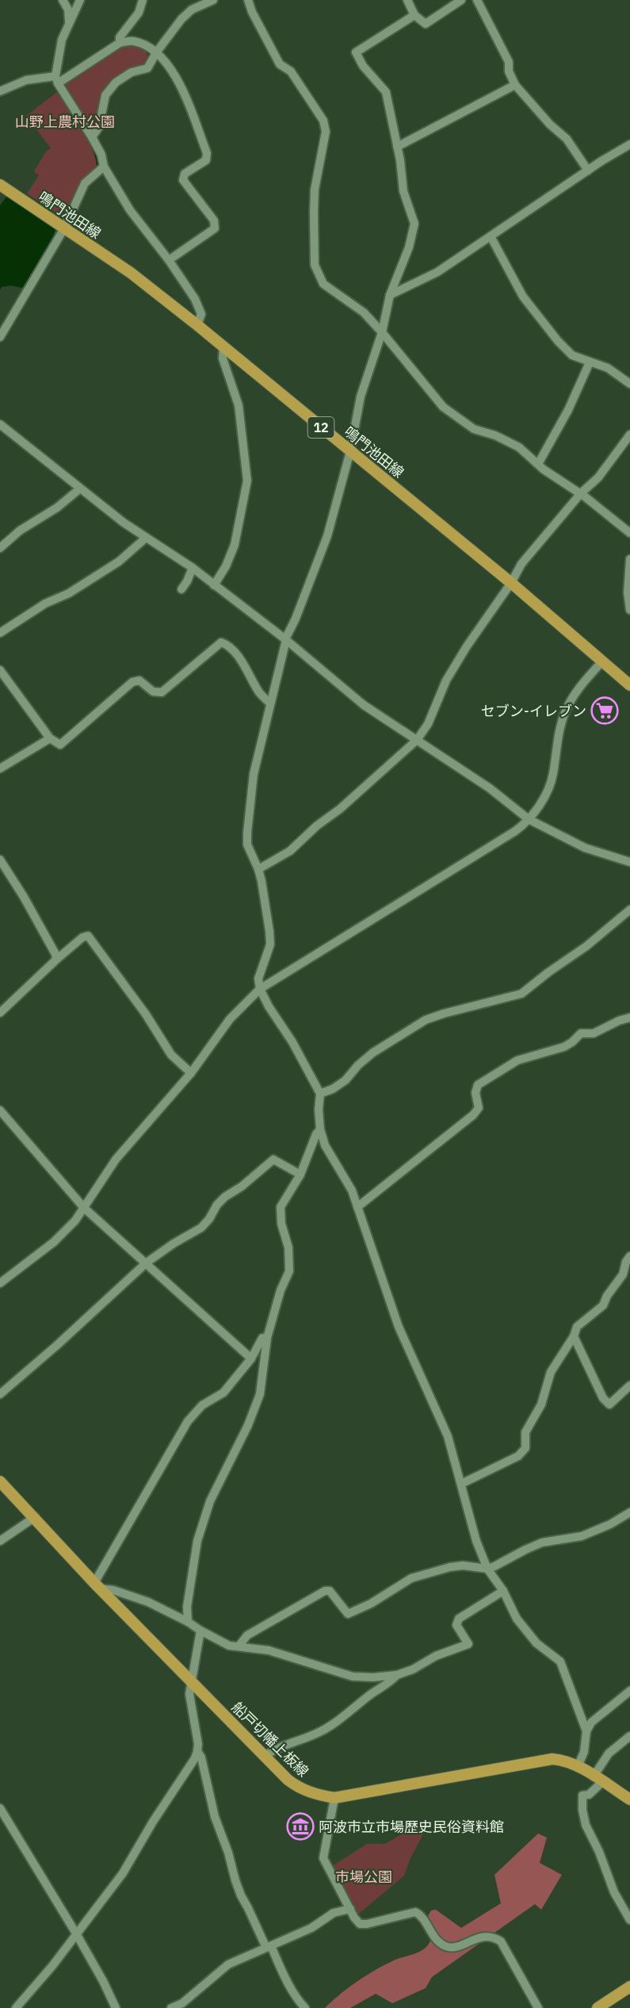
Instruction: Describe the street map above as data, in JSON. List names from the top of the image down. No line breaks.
{"streets":{"main road":["鳴門池田線","12","船戸切幡上板線"]},"parks":["山野上農村公園","市場公園"],"places":{"supermarket":["セブン-イレブン"],"museum":["阿波市立市場歴史民俗資料館"]}}
